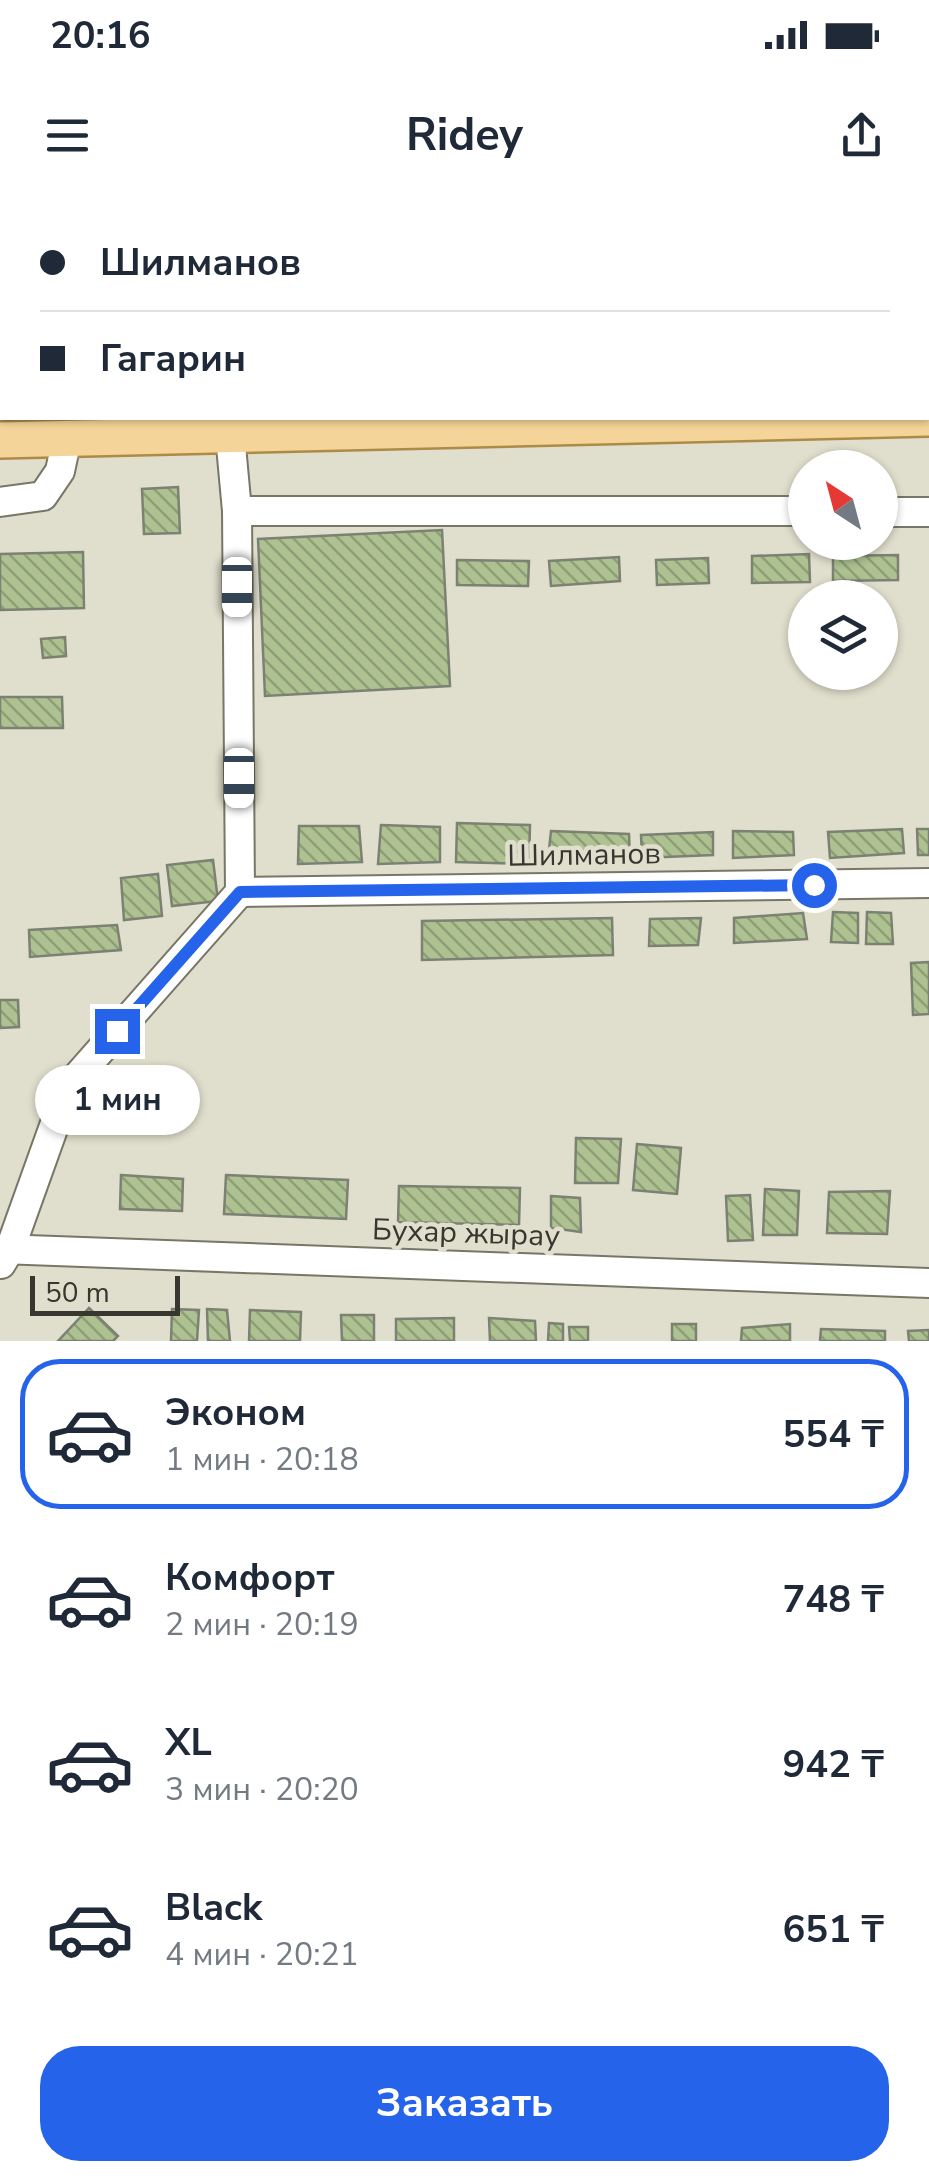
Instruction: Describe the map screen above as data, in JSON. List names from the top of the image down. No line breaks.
{"streets":{"street":["Шилманов","Бухар жырау"]},"scale_bar":"50 m","north":"top left","page":{"status":"20:16","header":"Ridey","banner":["Шилманов","Гагарин"],"bubble":"1 мин","scale":"50 m","list":[{"name":"Эконом","note":"1 мин · 20:18","value":"554 ₸"},{"name":"Комфорт","note":"2 мин · 20:19","value":"748 ₸"},{"name":"XL","note":"3 мин · 20:20","value":"942 ₸"},{"name":"Black","note":"4 мин · 20:21","value":"651 ₸"}],"buttons":"Заказать"}}
